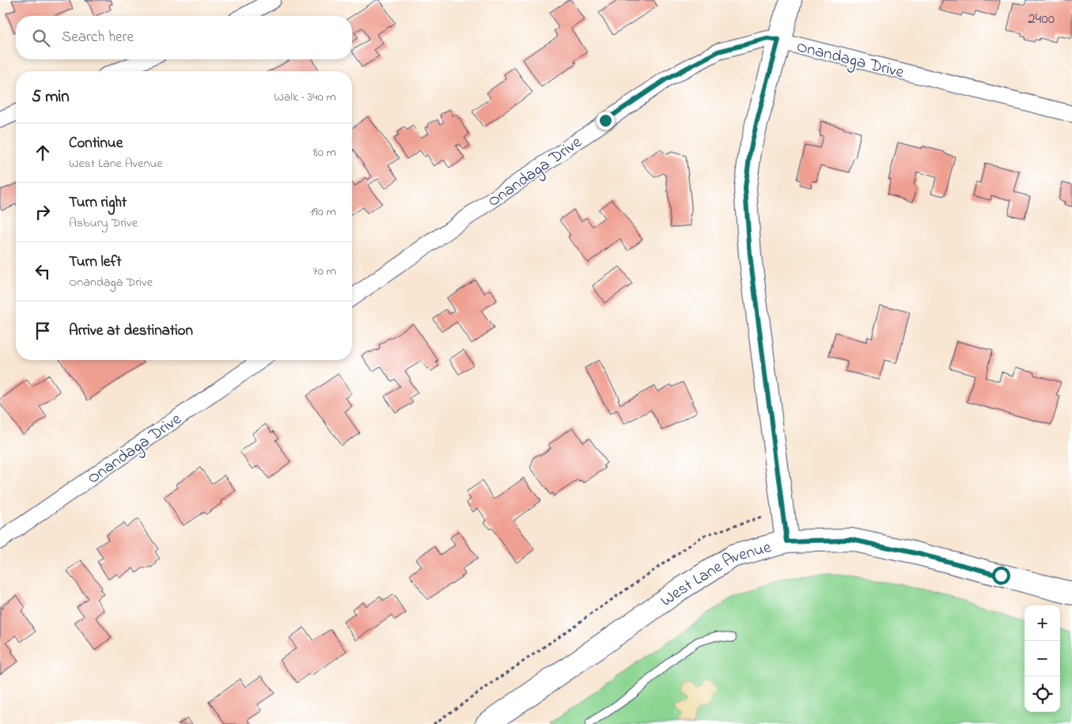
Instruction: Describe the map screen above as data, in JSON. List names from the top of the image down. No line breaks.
{"streets":{"main road":["West Lane Avenue"],"street":["Onandaga Drive"]},"house_numbers":["2400"],"page":{"search":"Search here","heading":["5 min","Walk · 340 m"],"list":[["Continue","West Lane Avenue","80 m"],["Turn right","Asbury Drive","190 m"],["Turn left","Onandaga Drive","70 m"],"Arrive at destination"],"map_buttons":["+","−"]}}
